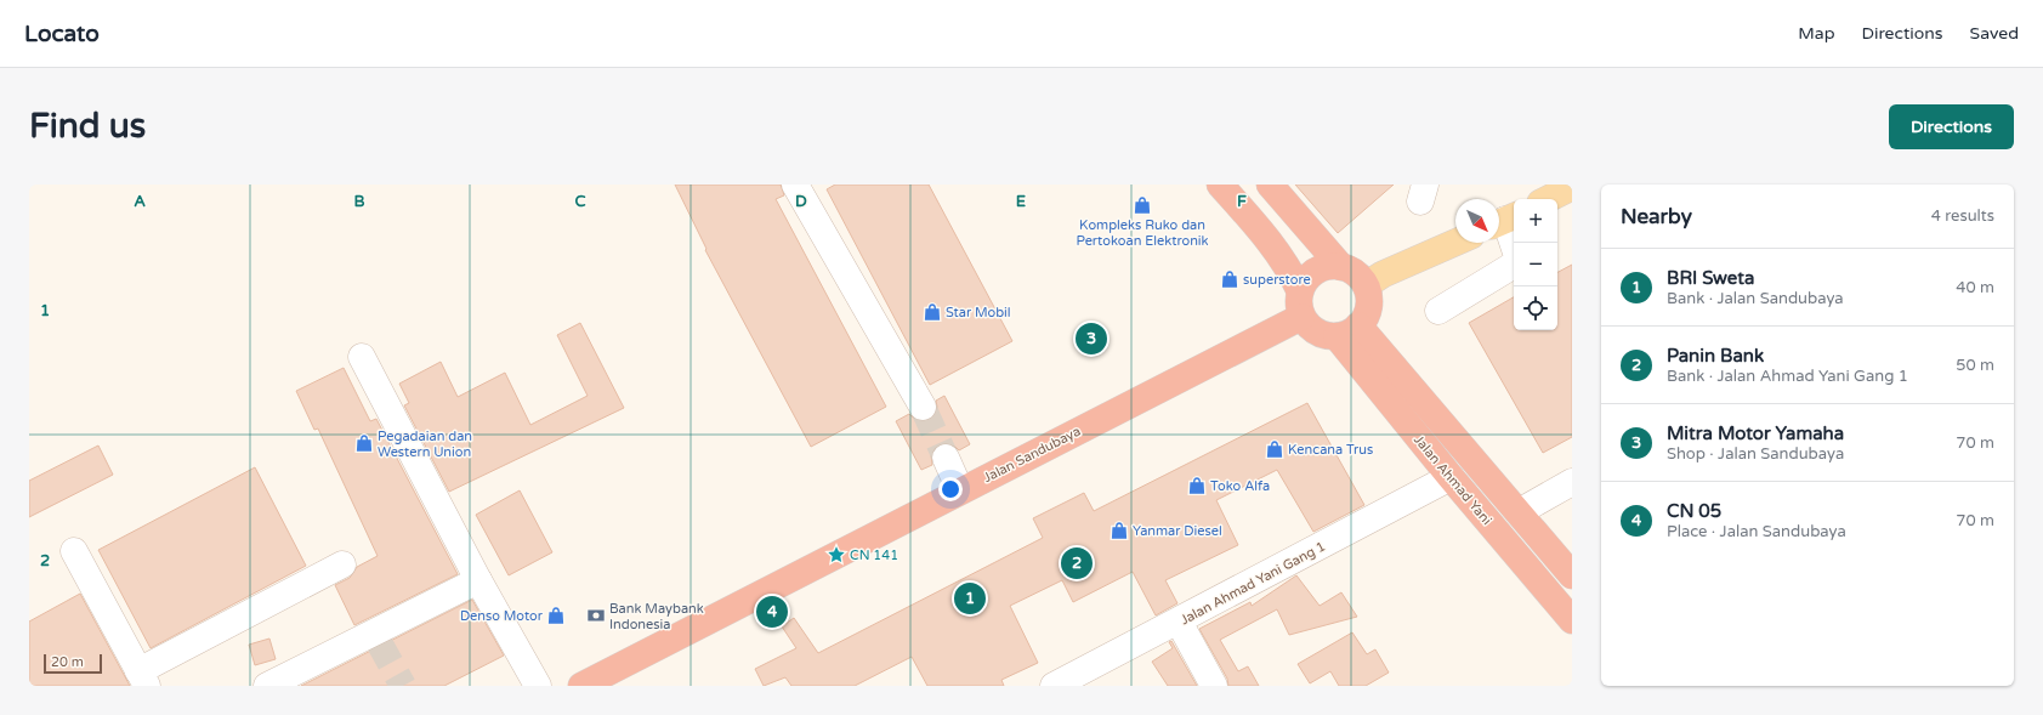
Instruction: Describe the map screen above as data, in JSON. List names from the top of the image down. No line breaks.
{"streets":{"highway":["Jalan Sandubaya","Jalan Ahmad Yani"],"street":["Jalan Ahmad Yani Gang 1"]},"crossings":[["Jalan Sandubaya","Jalan Ahmad Yani"],["Jalan Ahmad Yani","Jalan Ahmad Yani Gang 1"]],"places":{"shop":["Kompleks Ruko dan Pertokoan Elektronik","superstore","Star Mobil","Pegadaian dan Western Union","Kencana Trus","Toko Alfa","Yanmar Diesel","Denso Motor"],"place":["CN 141"],"bank":["Bank Maybank Indonesia"]},"scale_bar":"20 m","north":"bottom right","page":{"header":"Locato","nav":["Map","Directions","Saved"],"buttons":"Directions","title":"Find us","heading":["Nearby","4 results"],"map_buttons":["+","−"],"list":[{"mark":"1","name":"BRI Sweta","note":"Bank · Jalan Sandubaya","value":"40 m"},{"mark":"2","name":"Panin Bank","note":"Bank · Jalan Ahmad Yani Gang 1","value":"50 m"},{"mark":"3","name":"Mitra Motor Yamaha","note":"Shop · Jalan Sandubaya","value":"70 m"},{"mark":"4","name":"CN 05","note":"Place · Jalan Sandubaya","value":"70 m"}],"pins":["3","2","1","4"],"scale":"20 m"},"grid":{"columns":["A","B","C","D","E","F"],"rows":["1","2"]}}
